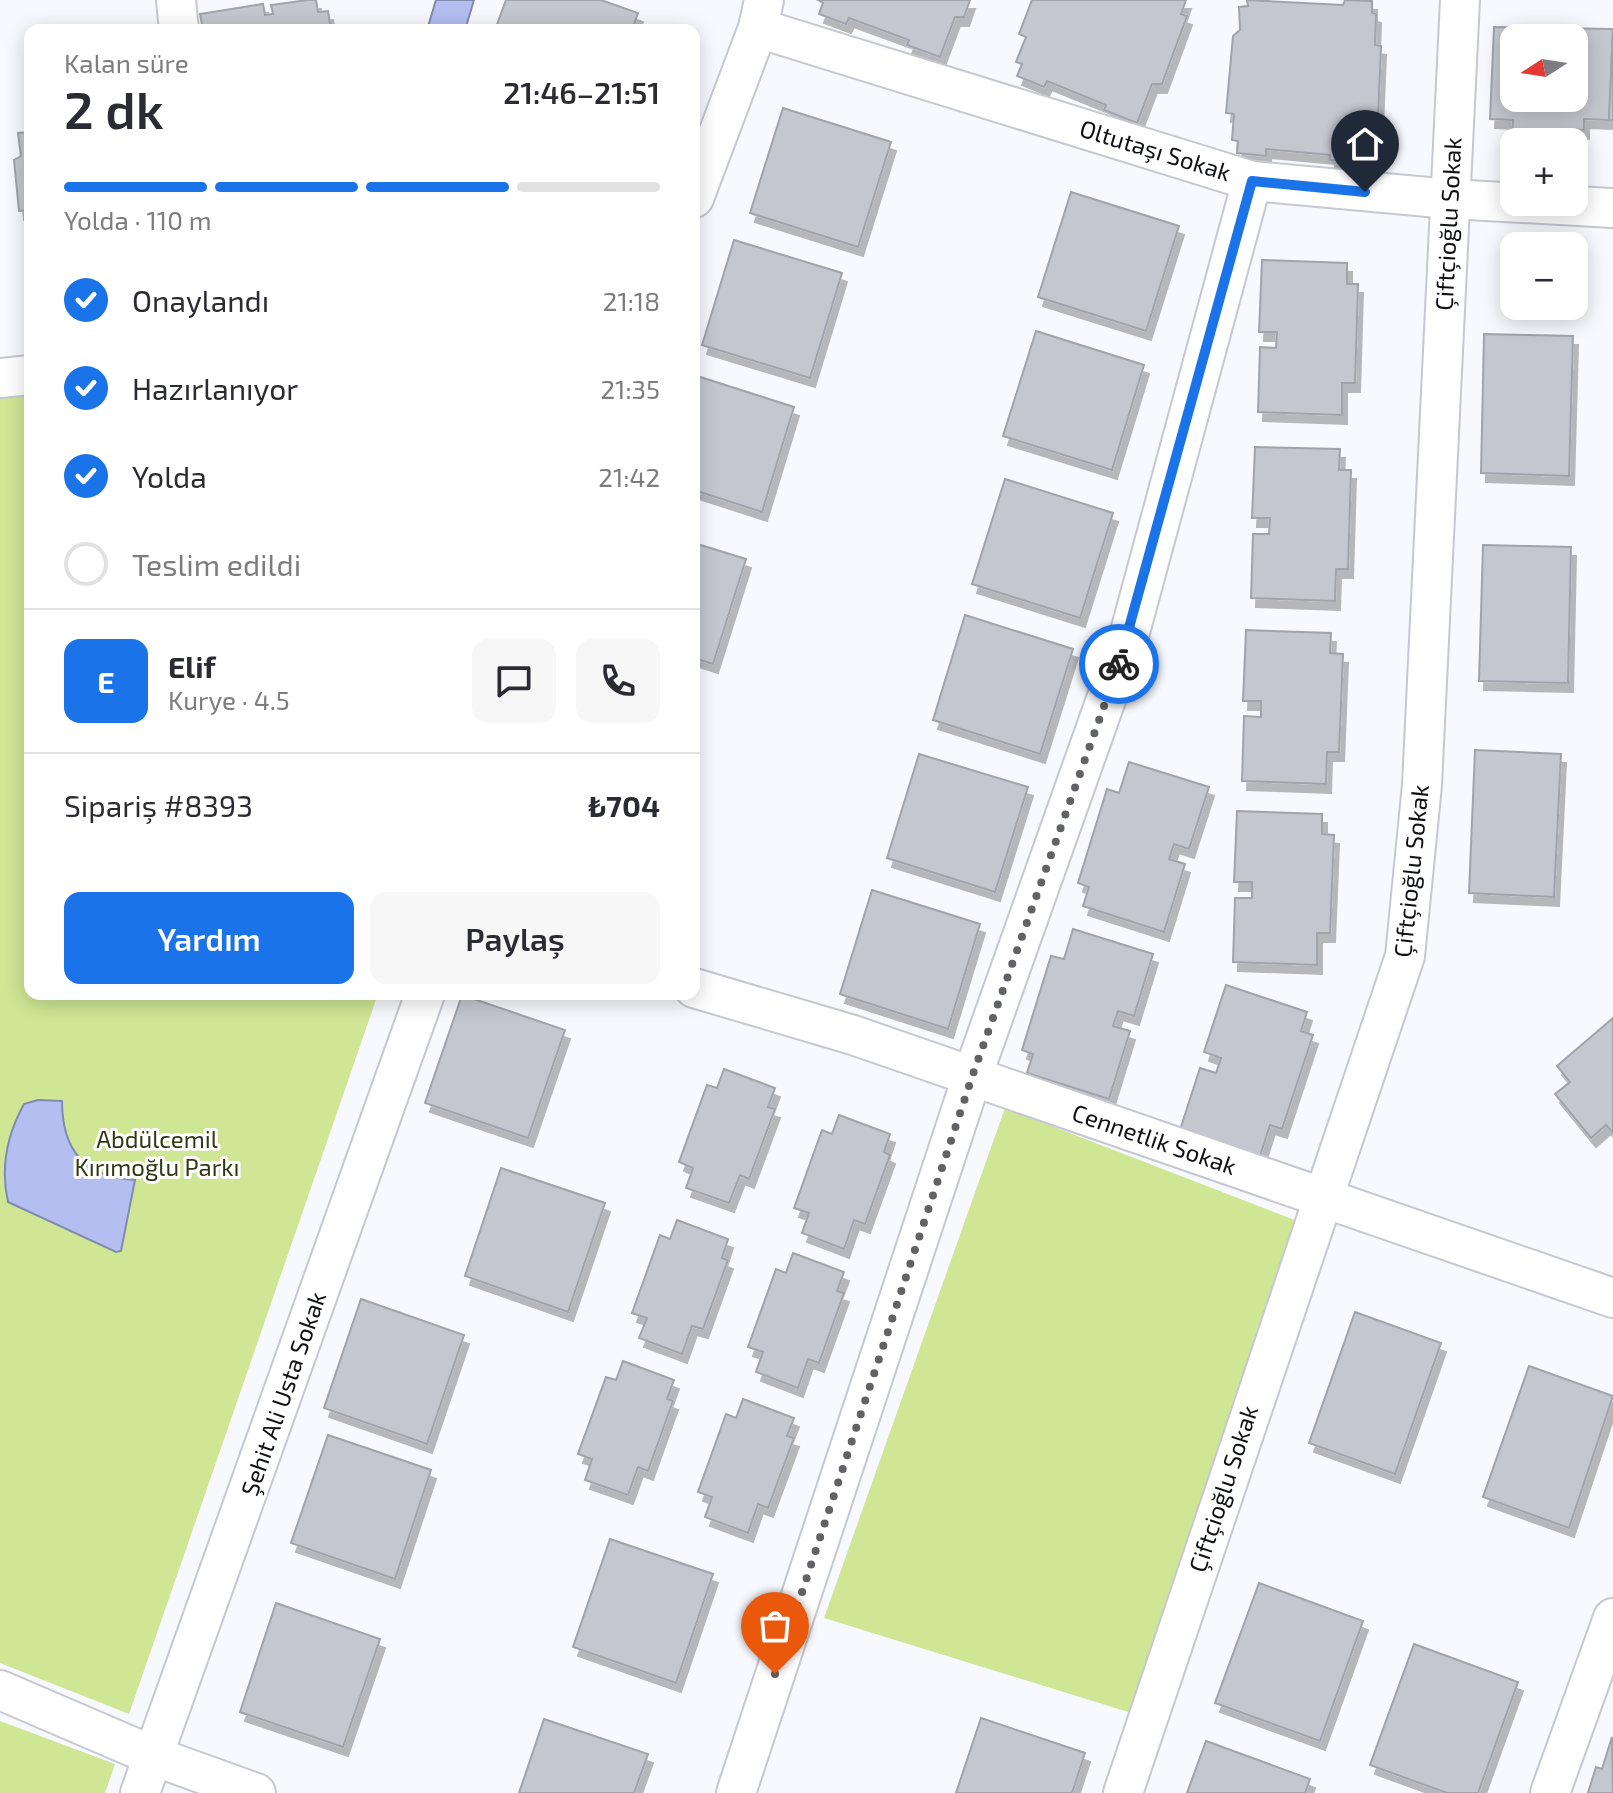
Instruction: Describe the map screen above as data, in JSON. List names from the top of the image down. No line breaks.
{"streets":{"street":["Oltutaşı Sokak","Çiftçioğlu Sokak","Cennetlik Sokak","Şehit Ali Usta Sokak"]},"crossings":[["Oltutaşı Sokak","Çiftçioğlu Sokak"],["Çiftçioğlu Sokak","Cennetlik Sokak"]],"parks":["Abdülcemil Kırımoğlu Parkı"],"north":"left","page":{"map_buttons":["+","−"],"heading":["2 dk","Kalan süre","21:46–21:51"],"panel":["Elif","Kurye · 4.5","Sipariş #8393","₺704"],"bar":"Yolda · 110 m","list":[["Onaylandı","21:18"],["Hazırlanıyor","21:35"],["Yolda","21:42"],"Teslim edildi"],"round":"E","buttons":["Yardım","Paylaş"]}}
